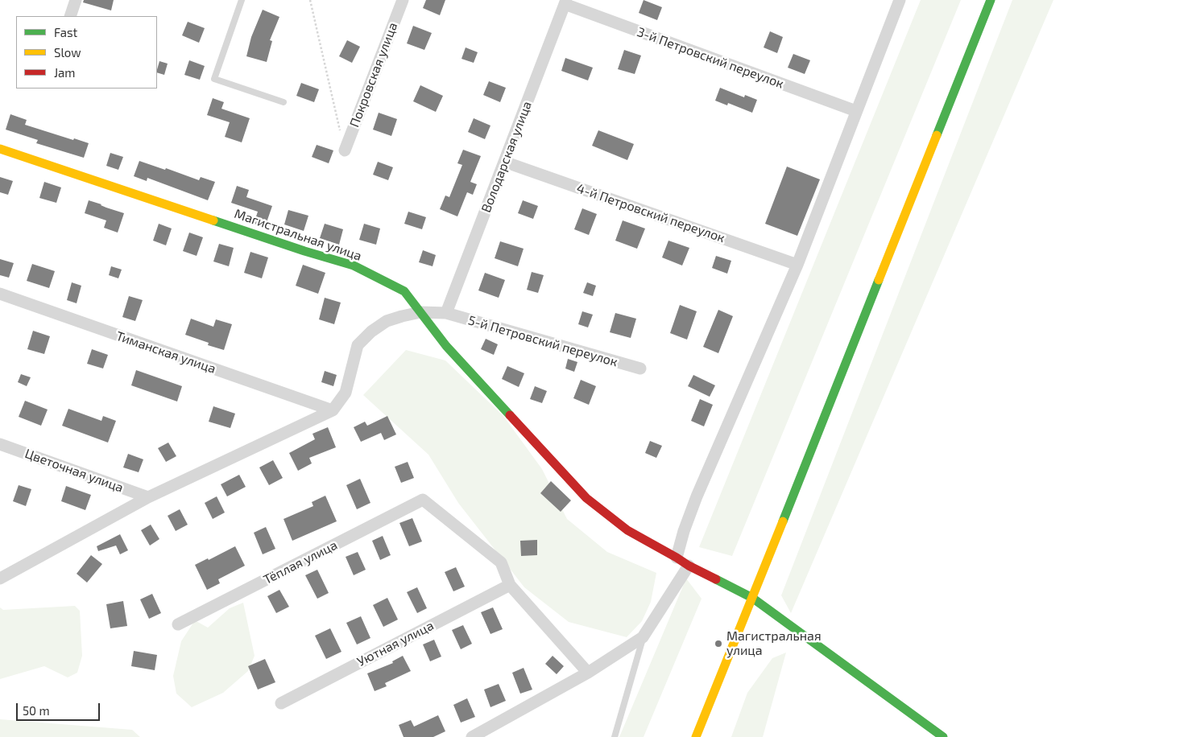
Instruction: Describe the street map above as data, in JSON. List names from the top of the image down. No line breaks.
{"streets":{"street":["3-й Петровский переулок","Покровская улица","Володарская улица","4-й Петровский переулок","Магистральная улица","5-й Петровский переулок","Тиманская улица","Цветочная улица","Тёплая улица","Уютная улица"]},"crossings":[["3-й Петровский переулок","Володарская улица"],["Володарская улица","4-й Петровский переулок"],["Володарская улица","5-й Петровский переулок"],["Магистральная улица","5-й Петровский переулок"],["5-й Петровский переулок","Тиманская улица"],["Тёплая улица","Уютная улица"]],"places":["Магистральная улица"],"legend":["Fast","Slow","Jam"],"scale_bar":"50 m"}
